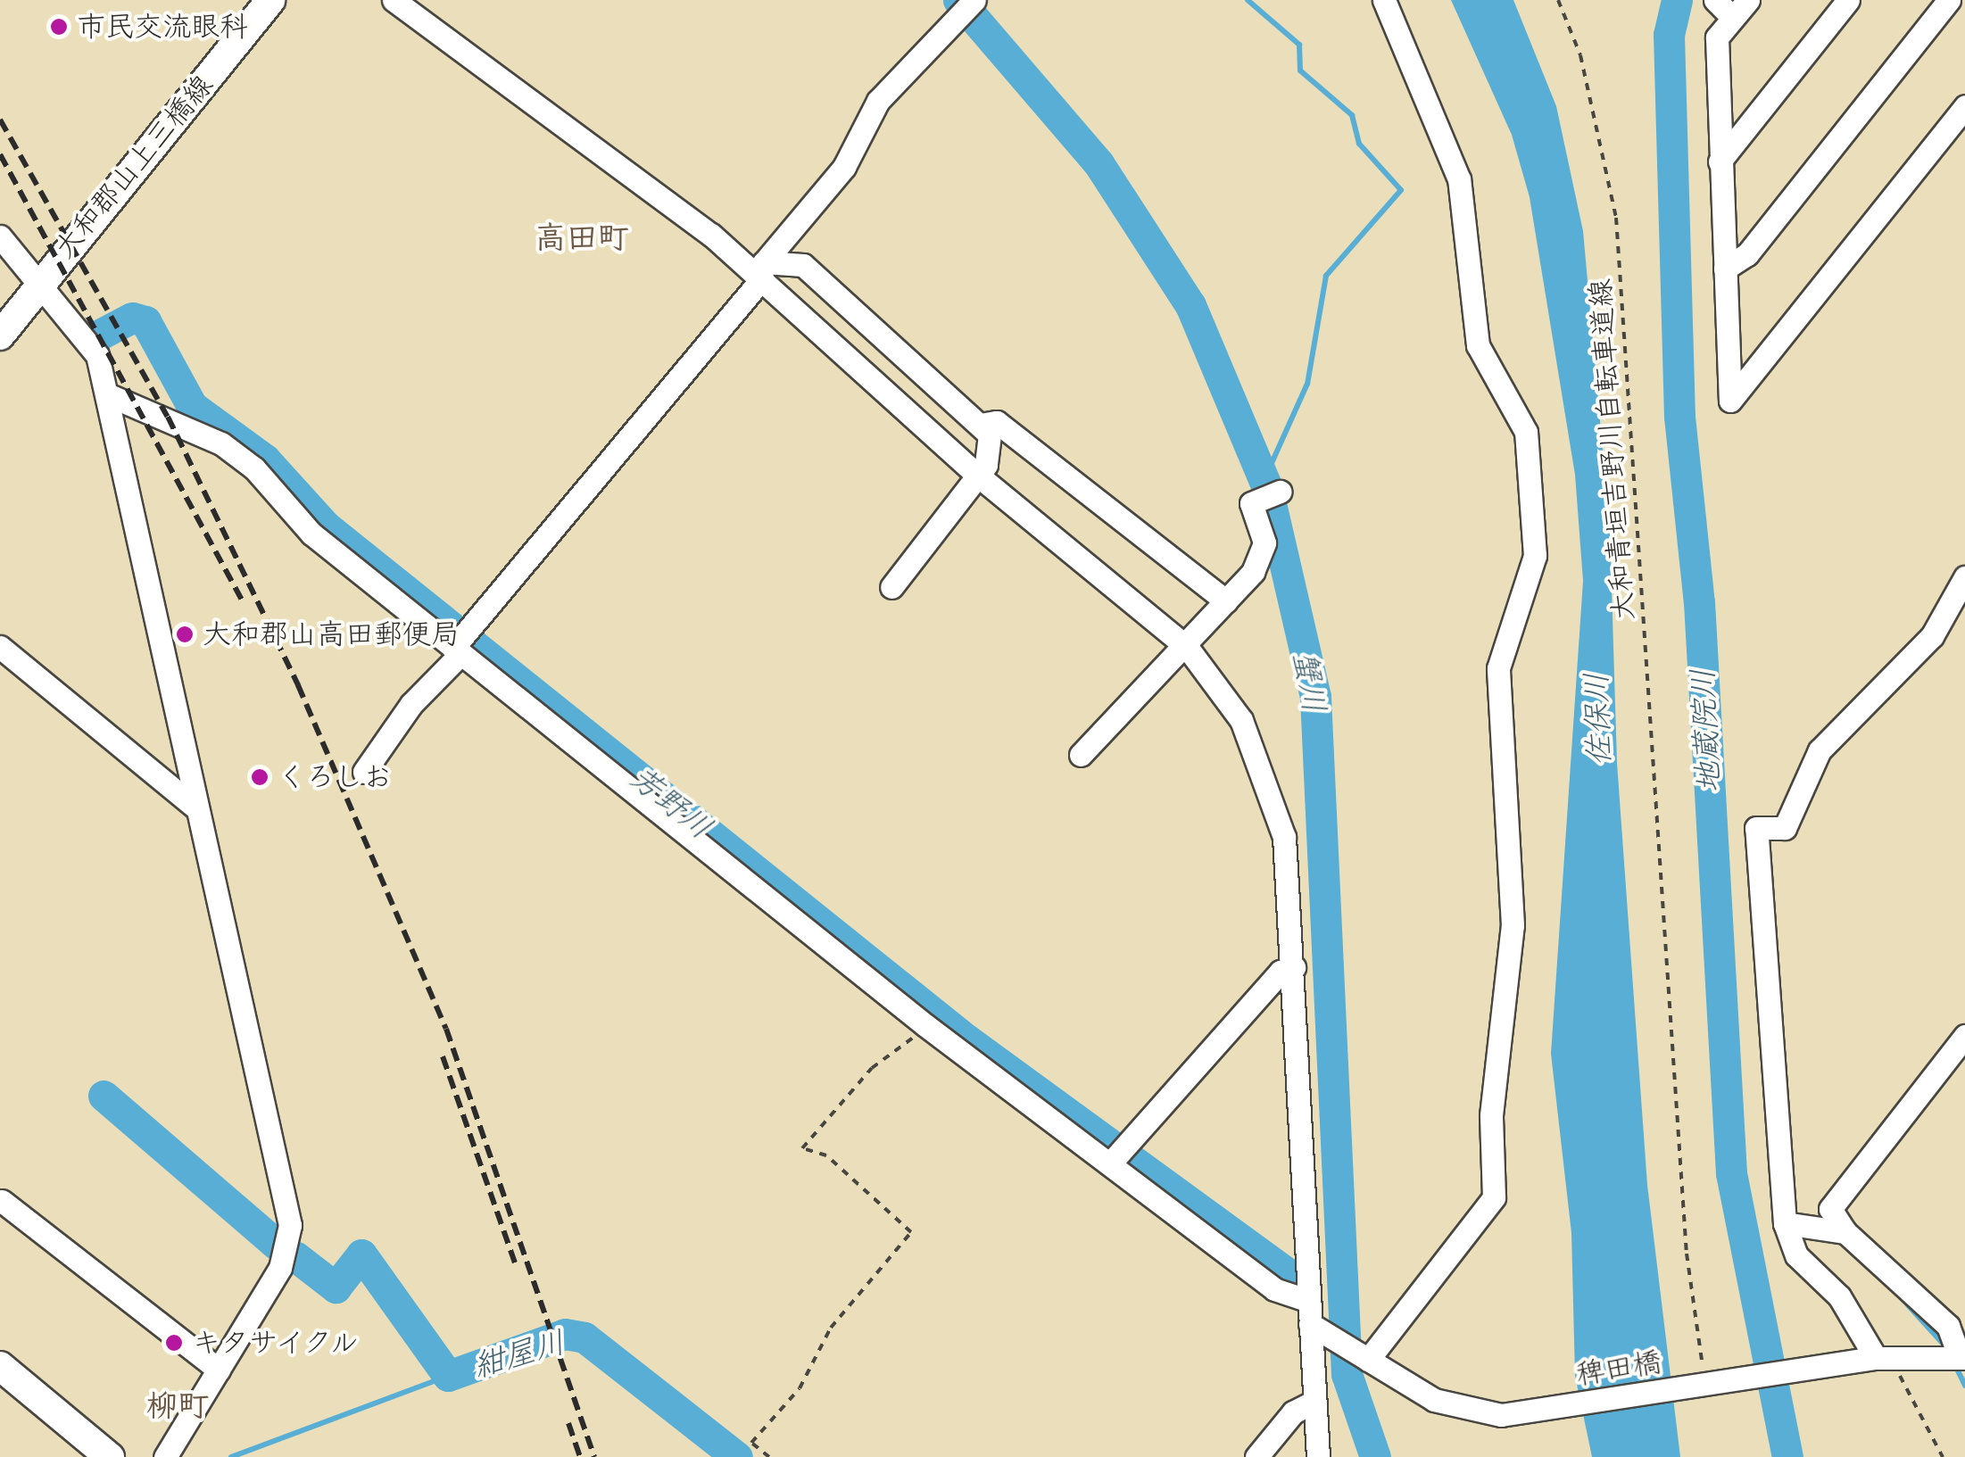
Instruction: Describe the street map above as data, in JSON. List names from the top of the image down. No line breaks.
{"streets":{"main road":["大和郡山上三橋線"],"street":["稗田橋"],"path":["大和青垣吉野川自転車道線"]},"crossings":[["大和青垣吉野川自転車道線","稗田橋"]],"districts":["高田町","柳町"],"water":["蟹川","佐保川","地蔵院川","芳野川","紺屋川"],"places":["市民交流眼科","大和郡山高田郵便局","くろしお","キタサイクル"]}
